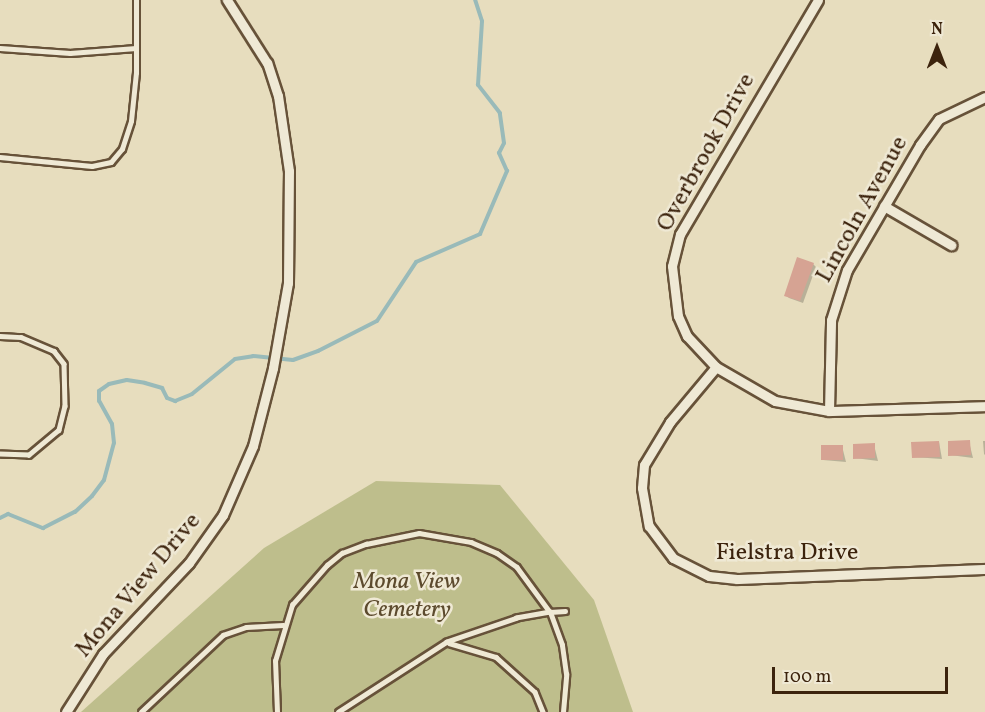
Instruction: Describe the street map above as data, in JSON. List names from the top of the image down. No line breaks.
{"streets":{"street":["Overbrook Drive","Lincoln Avenue","Fielstra Drive","Mona View Drive"]},"crossings":[["Overbrook Drive","Lincoln Avenue"],["Overbrook Drive","Fielstra Drive"]],"parks":["Mona View Cemetery"],"scale_bar":"100 m","north":"top"}
